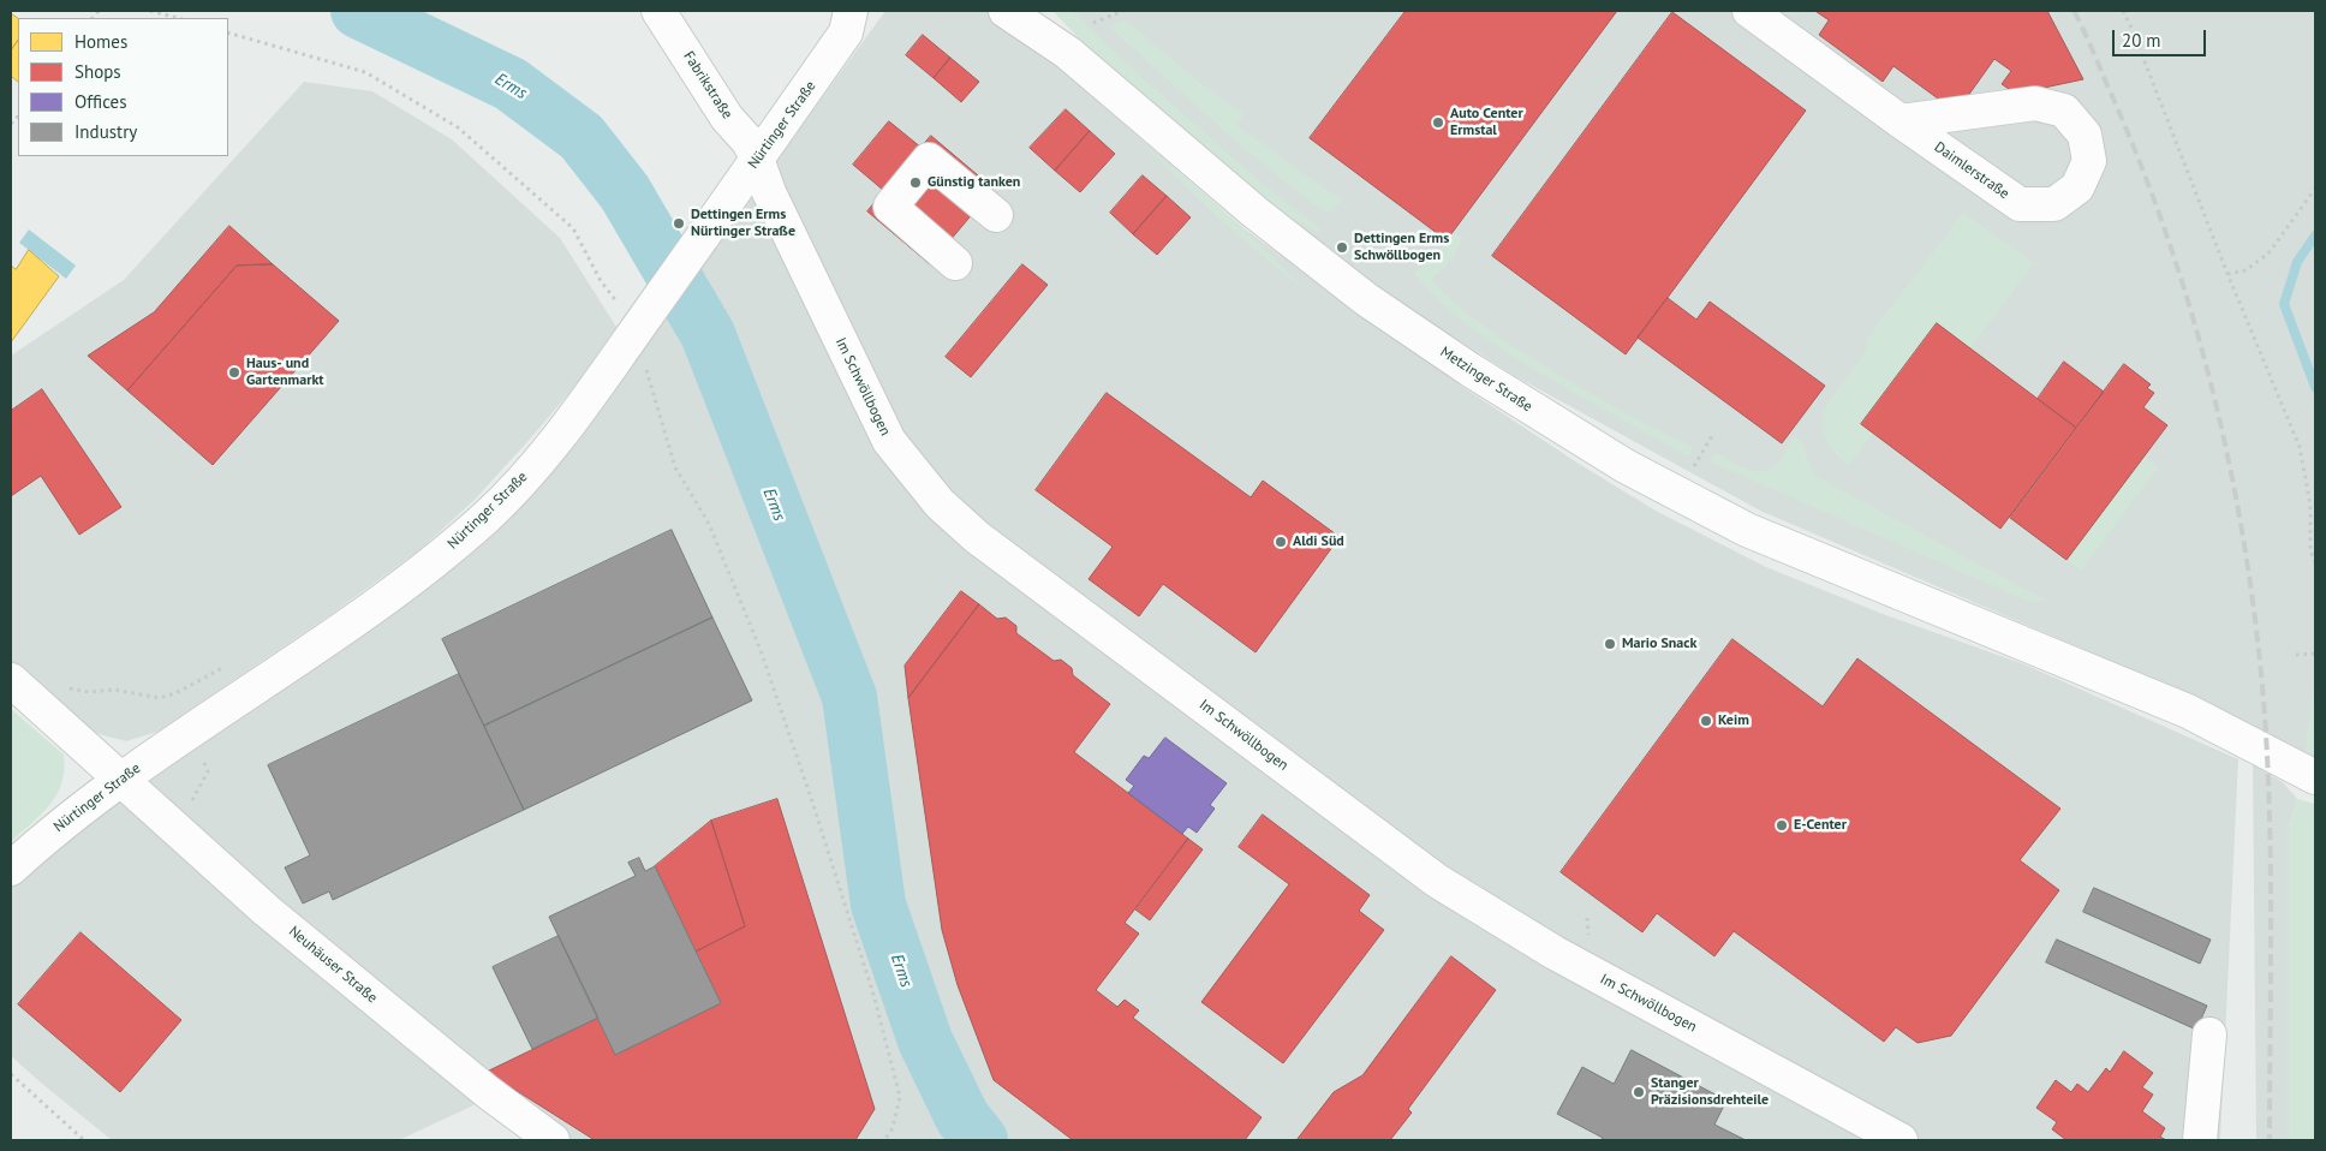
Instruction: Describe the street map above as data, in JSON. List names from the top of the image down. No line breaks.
{"streets":{"street":["Fabrikstraße","Nürtinger Straße","Daimlerstraße","Metzinger Straße","Im Schwöllbogen","Neuhäuser Straße"]},"crossings":[["Fabrikstraße","Nürtinger Straße"],["Fabrikstraße","Im Schwöllbogen"],["Nürtinger Straße","Im Schwöllbogen"],["Nürtinger Straße","Neuhäuser Straße"]],"water":["Erms"],"places":["Auto Center Ermstal","Günstig tanken","Dettingen Erms Nürtinger Straße","Dettingen Erms Schwöllbogen","Haus- und Gartenmarkt","Aldi Süd","Mario Snack","Keim","E-Center","Stanger Präzisionsdrehteile"],"legend":["Homes","Shops","Offices","Industry"],"scale_bar":"20 m"}
